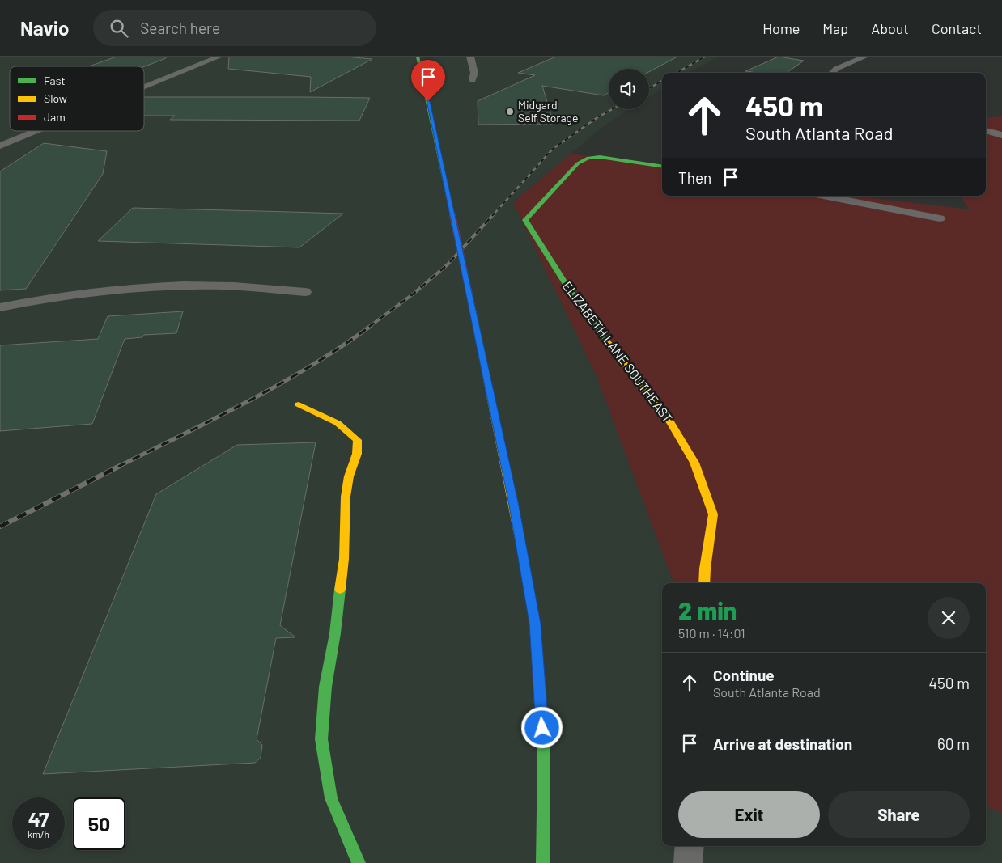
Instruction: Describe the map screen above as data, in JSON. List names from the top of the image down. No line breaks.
{"streets":{"main road":["ELIZABETH LANE SOUTHEAST"]},"places":["Midgard Self Storage"],"legend":["Fast","Slow","Jam"],"page":{"header":"Navio","search":"Search here","nav":["Home","Map","About","Contact"],"turn":["450 m","South Atlanta Road"],"then":"Then","heading":["2 min","510 m · 14:01"],"list":[{"name":"Continue","note":"South Atlanta Road","value":"450 m"},{"name":"Arrive at destination","value":"60 m"}],"buttons":["Exit","Share"],"speed":"47 km/h","limit":"50"}}
